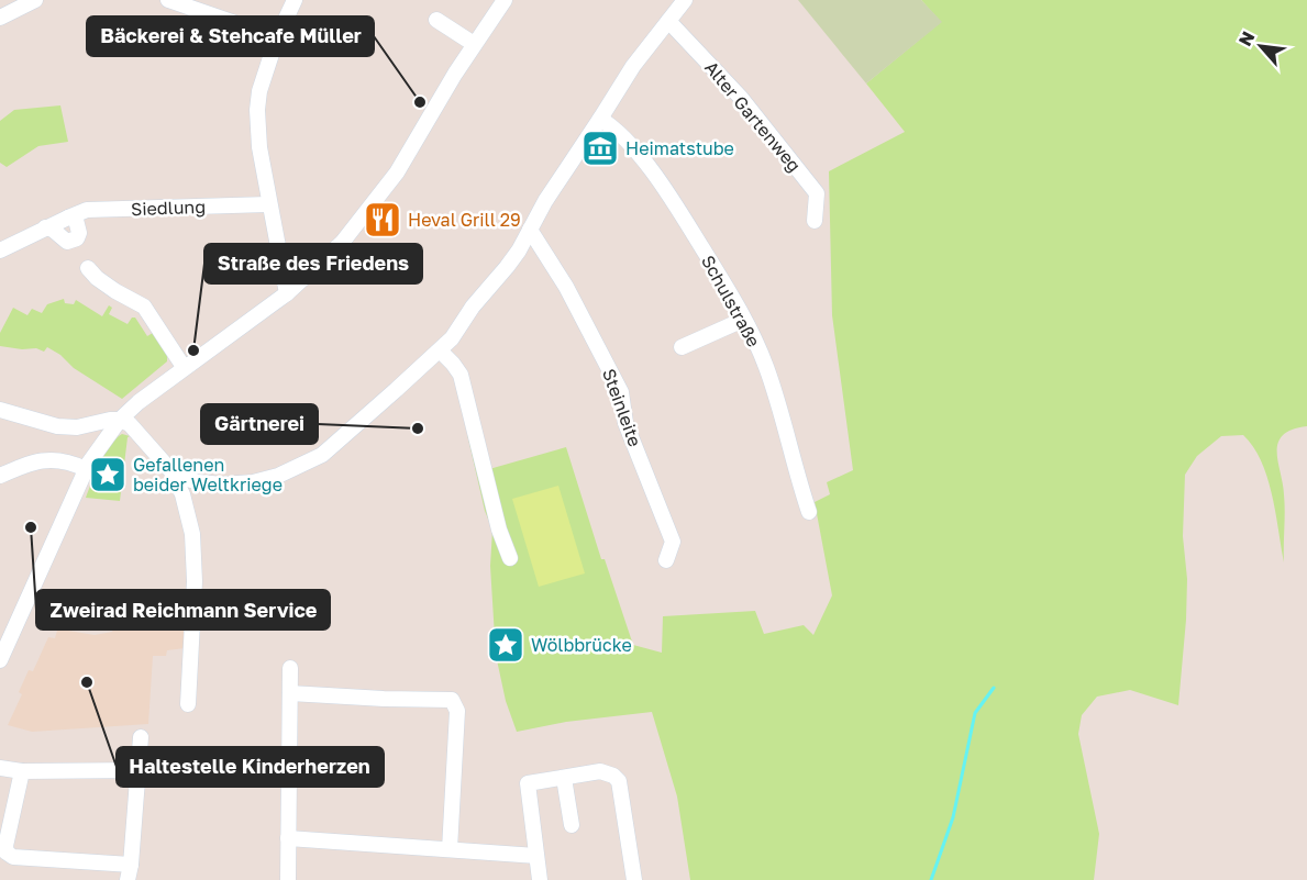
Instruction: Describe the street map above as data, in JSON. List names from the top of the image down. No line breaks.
{"streets":{"street":["Alter Gartenweg","Siedlung","Schulstraße","Steinleite"]},"places":{"other":["Bäckerei & Stehcafe Müller","Straße des Friedens","Gärtnerei","Zweirad Reichmann Service","Haltestelle Kinderherzen"],"museum":["Heimatstube"],"restaurant":["Heval Grill 29"],"place":["Gefallenen beider Weltkriege","Wölbbrücke"]},"north":"top left"}
